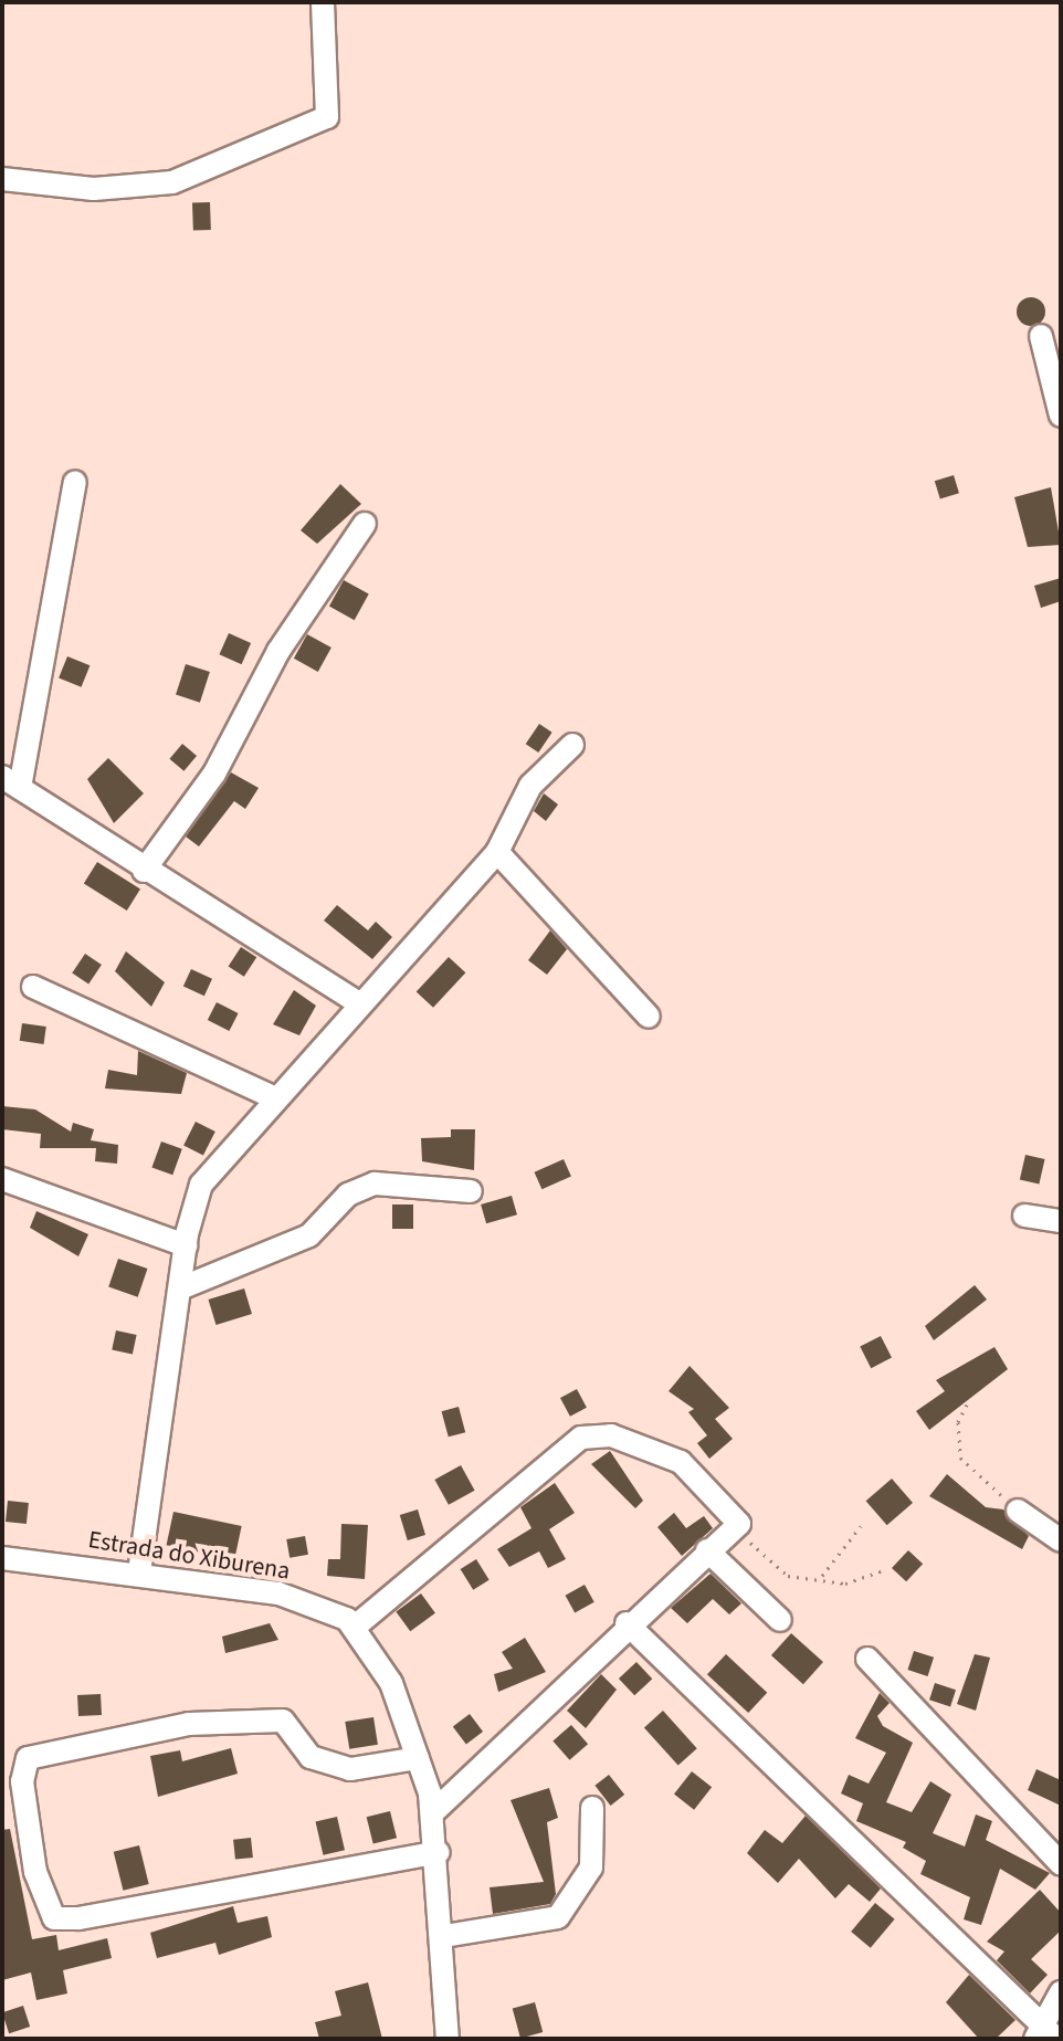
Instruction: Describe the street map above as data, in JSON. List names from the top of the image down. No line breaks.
{"streets":{"street":["Estrada do Xiburena"]}}
